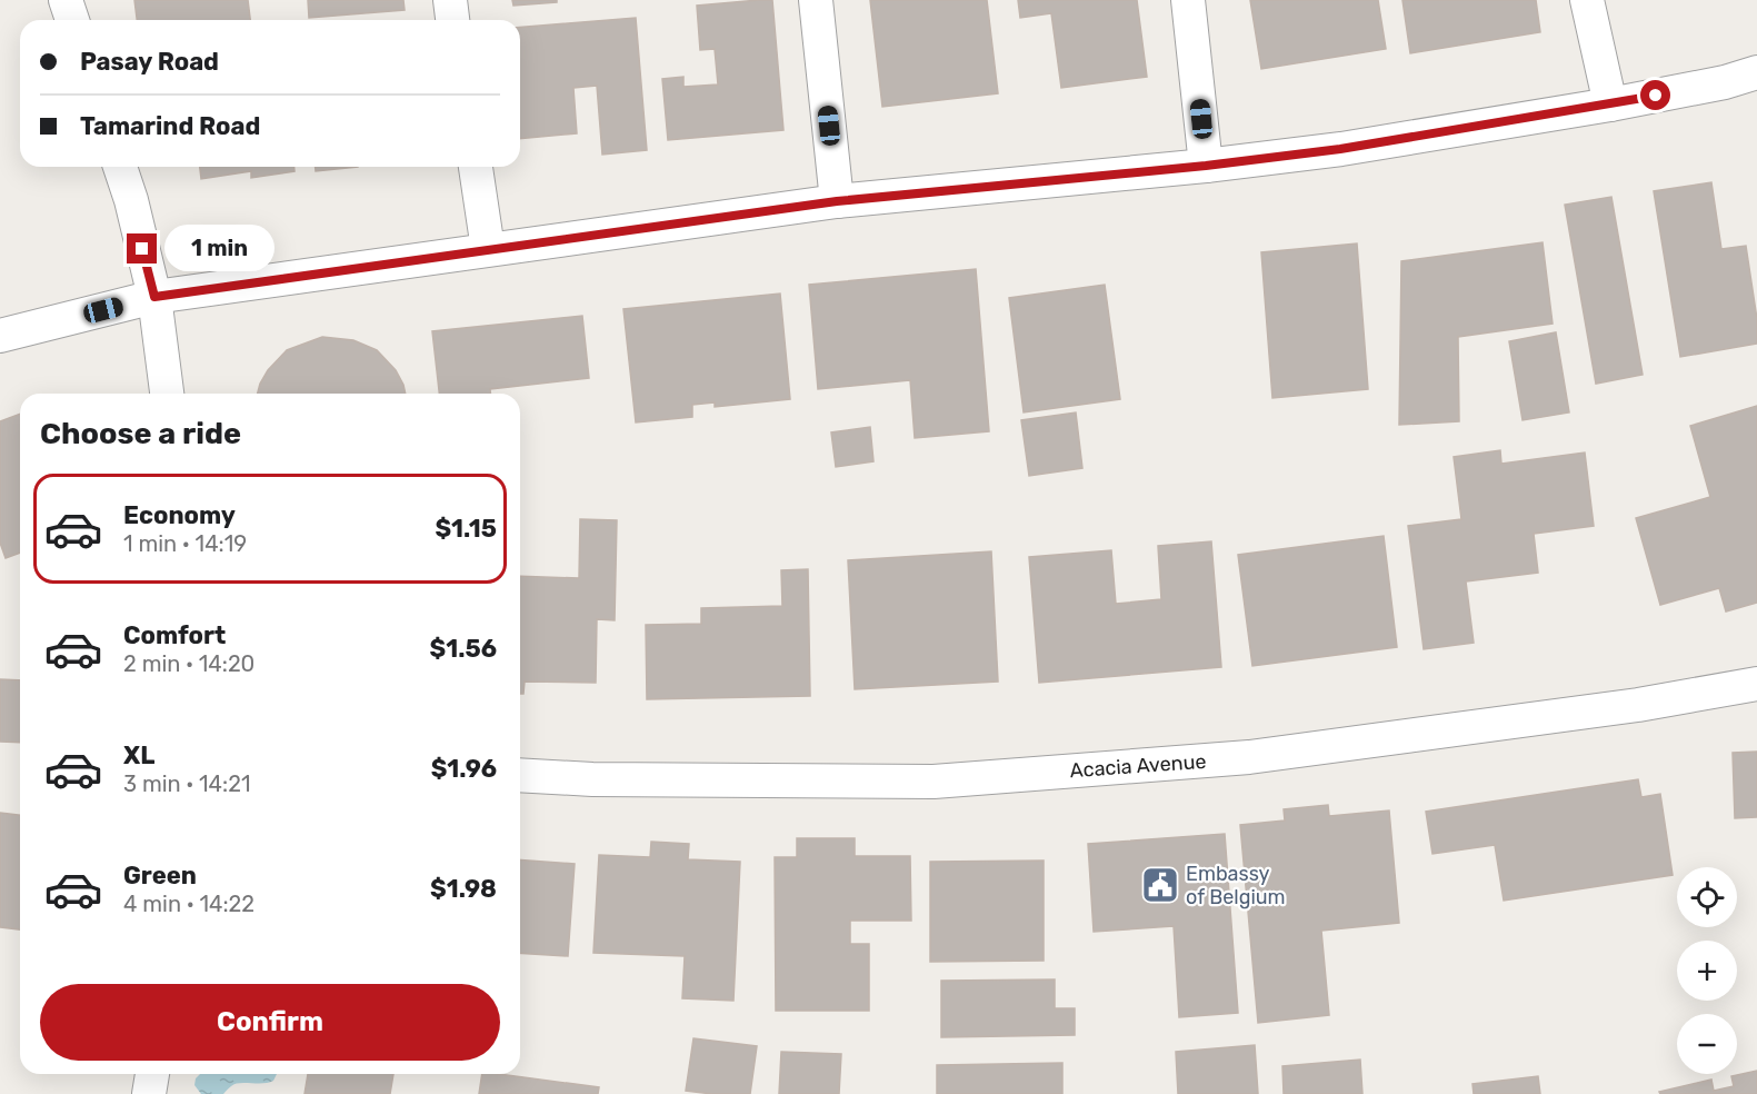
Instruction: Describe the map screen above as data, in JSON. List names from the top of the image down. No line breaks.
{"streets":{"street":["Acacia Avenue"]},"places":{"public building":["Embassy of Belgium"]},"page":{"banner":["Pasay Road","Tamarind Road"],"bubble":"1 min","heading":"Choose a ride","list":[{"name":"Economy","note":"1 min · 14:19","value":"$1.15"},{"name":"Comfort","note":"2 min · 14:20","value":"$1.56"},{"name":"XL","note":"3 min · 14:21","value":"$1.96"},{"name":"Green","note":"4 min · 14:22","value":"$1.98"}],"map_buttons":["+","−"],"buttons":"Confirm"}}
